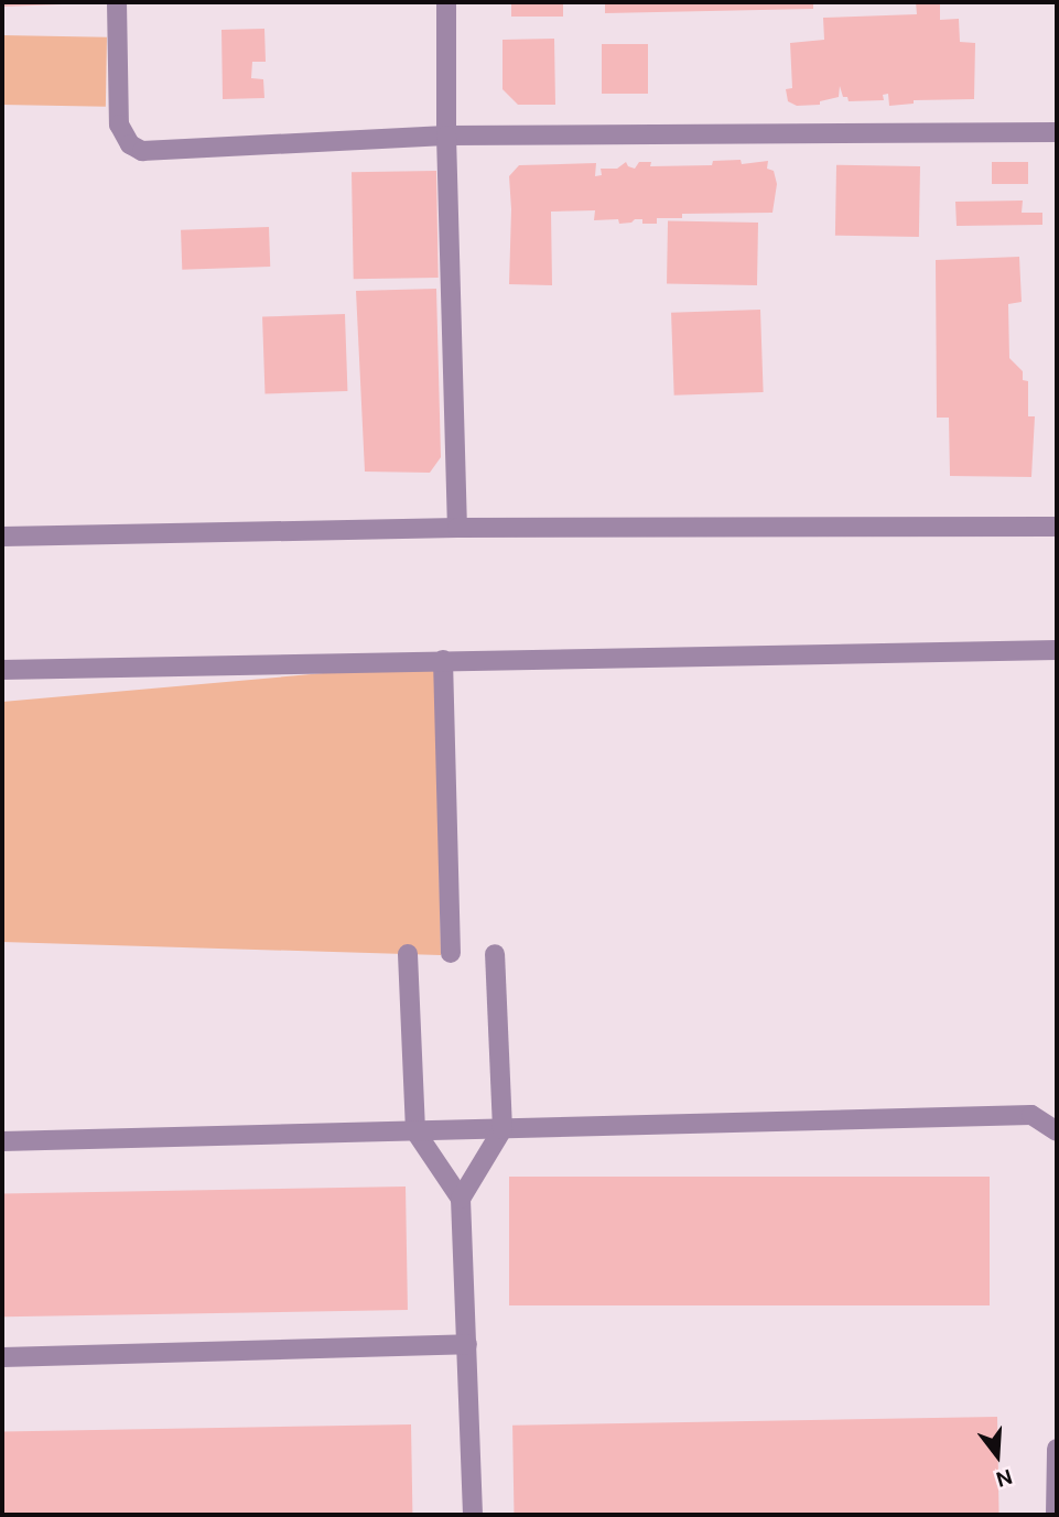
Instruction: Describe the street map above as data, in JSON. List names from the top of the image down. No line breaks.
{"north":"bottom"}
